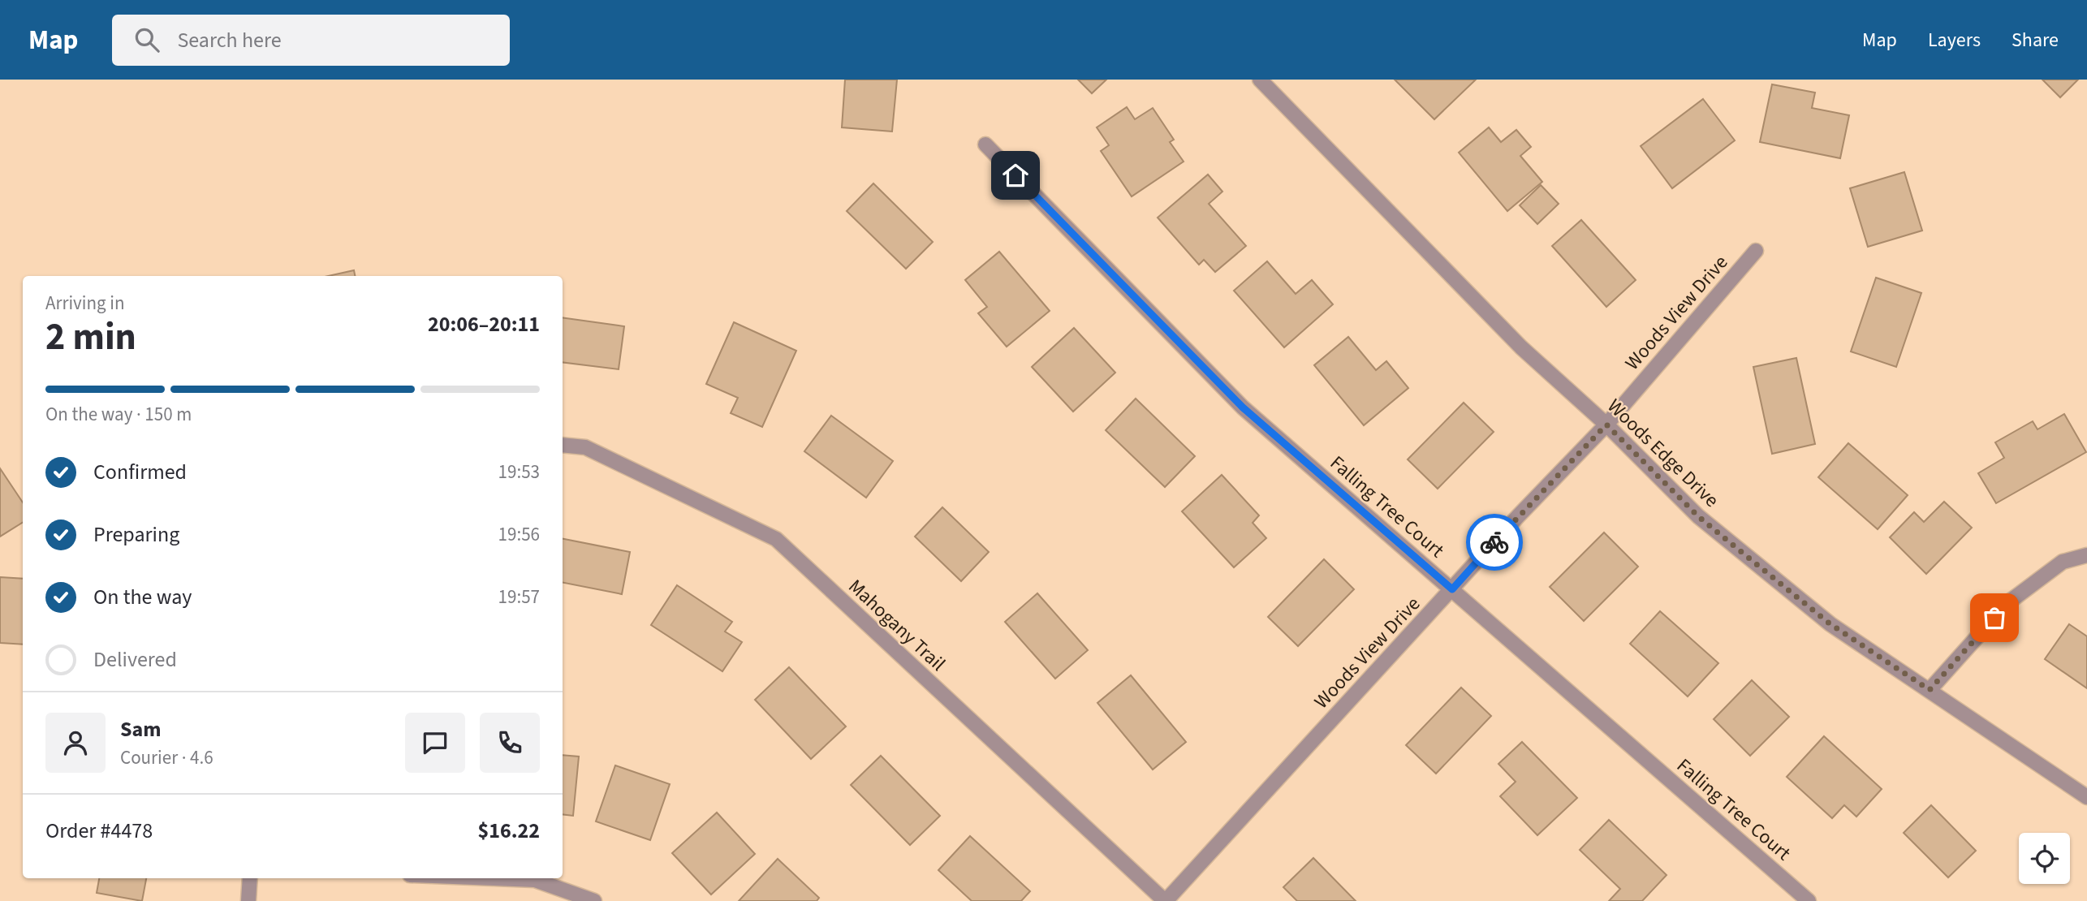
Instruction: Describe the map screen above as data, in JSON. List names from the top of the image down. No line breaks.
{"streets":{"street":["Woods View Drive","Woods Edge Drive","Falling Tree Court","Mahogany Trail"]},"crossings":[["Woods View Drive","Woods Edge Drive"],["Woods View Drive","Falling Tree Court"],["Woods View Drive","Mahogany Trail"]],"page":{"header":"Map","search":"Search here","nav":["Map","Layers","Share"],"heading":["2 min","Arriving in","20:06–20:11"],"panel":["Sam","Courier · 4.6","Order #4478","$16.22"],"bar":"On the way · 150 m","list":[["Confirmed","19:53"],["Preparing","19:56"],["On the way","19:57"],"Delivered"]}}
